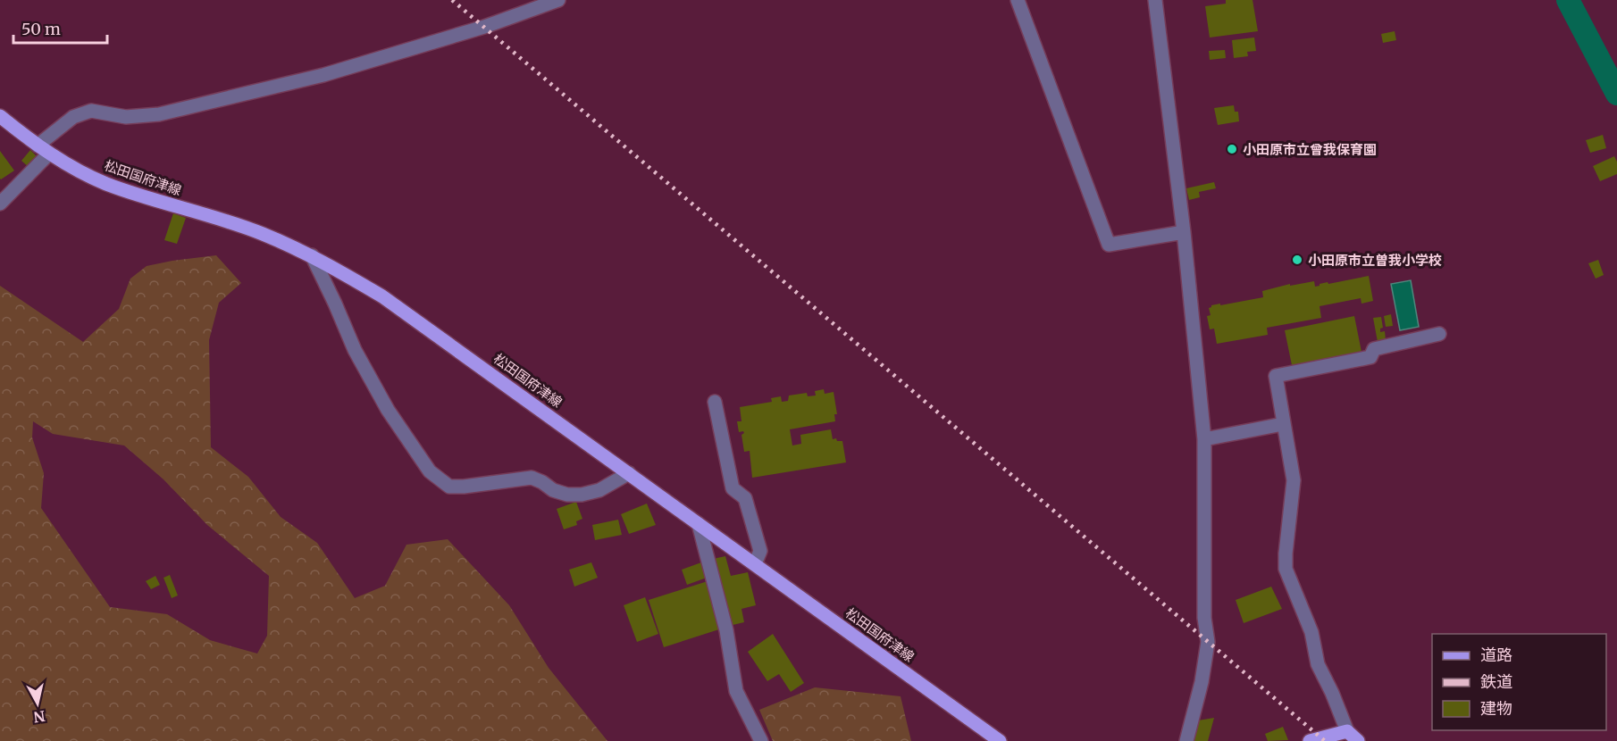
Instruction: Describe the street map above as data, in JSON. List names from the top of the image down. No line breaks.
{"streets":{"main road":["松田国府津線"]},"places":["小田原市立曾我保育園","小田原市立曽我小学校"],"legend":["道路","鉄道","建物"],"scale_bar":"50 m","north":"bottom"}
